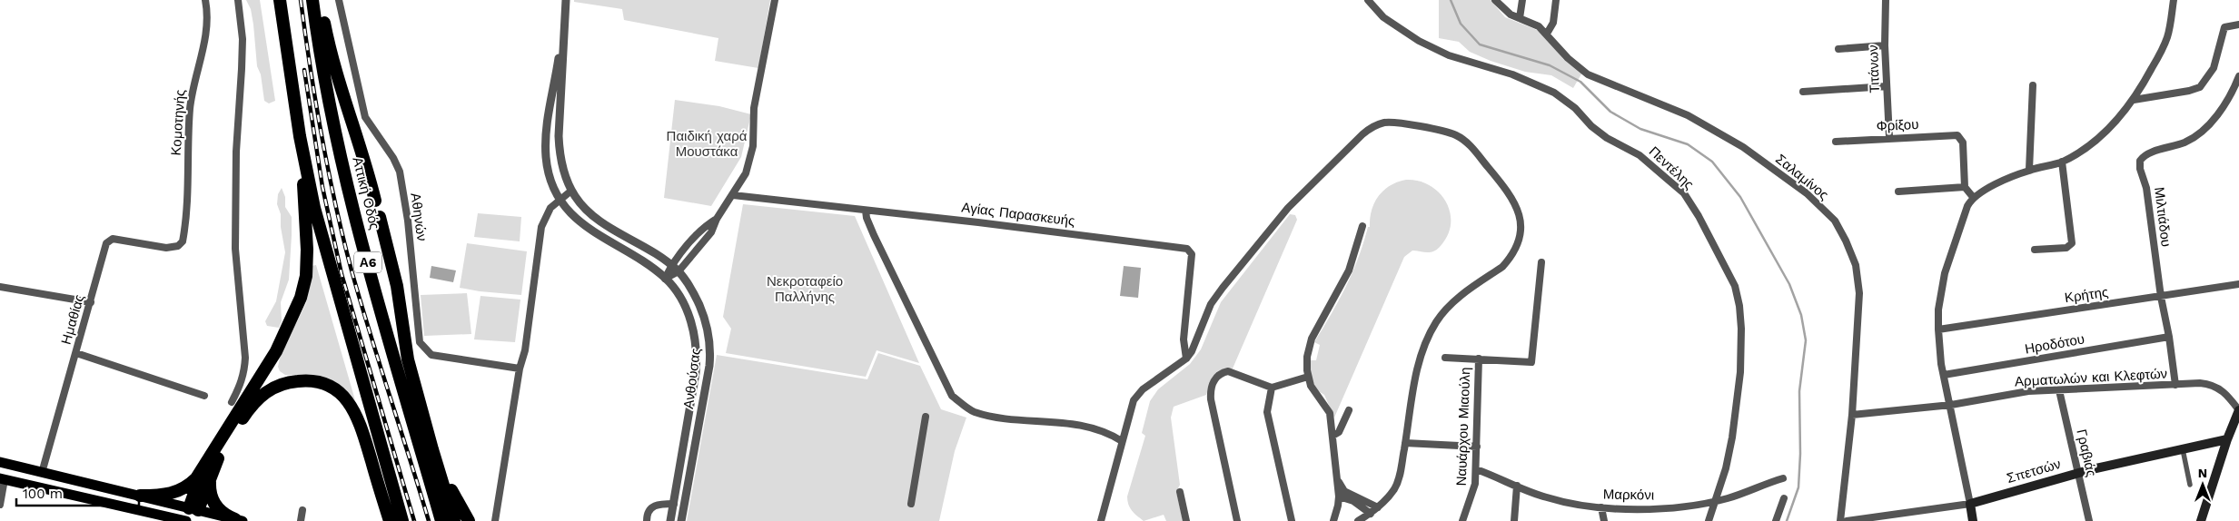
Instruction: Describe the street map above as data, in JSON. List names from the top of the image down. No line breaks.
{"streets":{"highway":["Αττική Οδός","Α6"],"main road":["Σπετσών"],"street":["Τιτάνων","Κομοτηνής","Φρίξου","Πεντέλης","Σαλαμίνος","Αγίας Παρασκευής","Αθηνών","Μιλτιάδου","Κρήτης","Ημαθίας","Ηροδότου","Αρματωλών και Κλεφτών","Ανθούσας","Ναυάρχου Μιαούλη","Γραβιάς","Μαρκόνι"]},"crossings":[["Τιτάνων","Φρίξου"],["Κομοτηνής","Ημαθίας"],["Πεντέλης","Μαρκόνι"],["Σαλαμίνος","Αρματωλών και Κλεφτών"],["Μιλτιάδου","Κρήτης"],["Μιλτιάδου","Ηροδότου"],["Μιλτιάδου","Αρματωλών και Κλεφτών"],["Αρματωλών και Κλεφτών","Γραβιάς"],["Ναυάρχου Μιαούλη","Μαρκόνι"],["Γραβιάς","Σπετσών"]],"parks":["Παιδική χαρά Μουστάκα","Νεκροταφείο Παλλήνης"],"scale_bar":"100 m","north":"top"}
